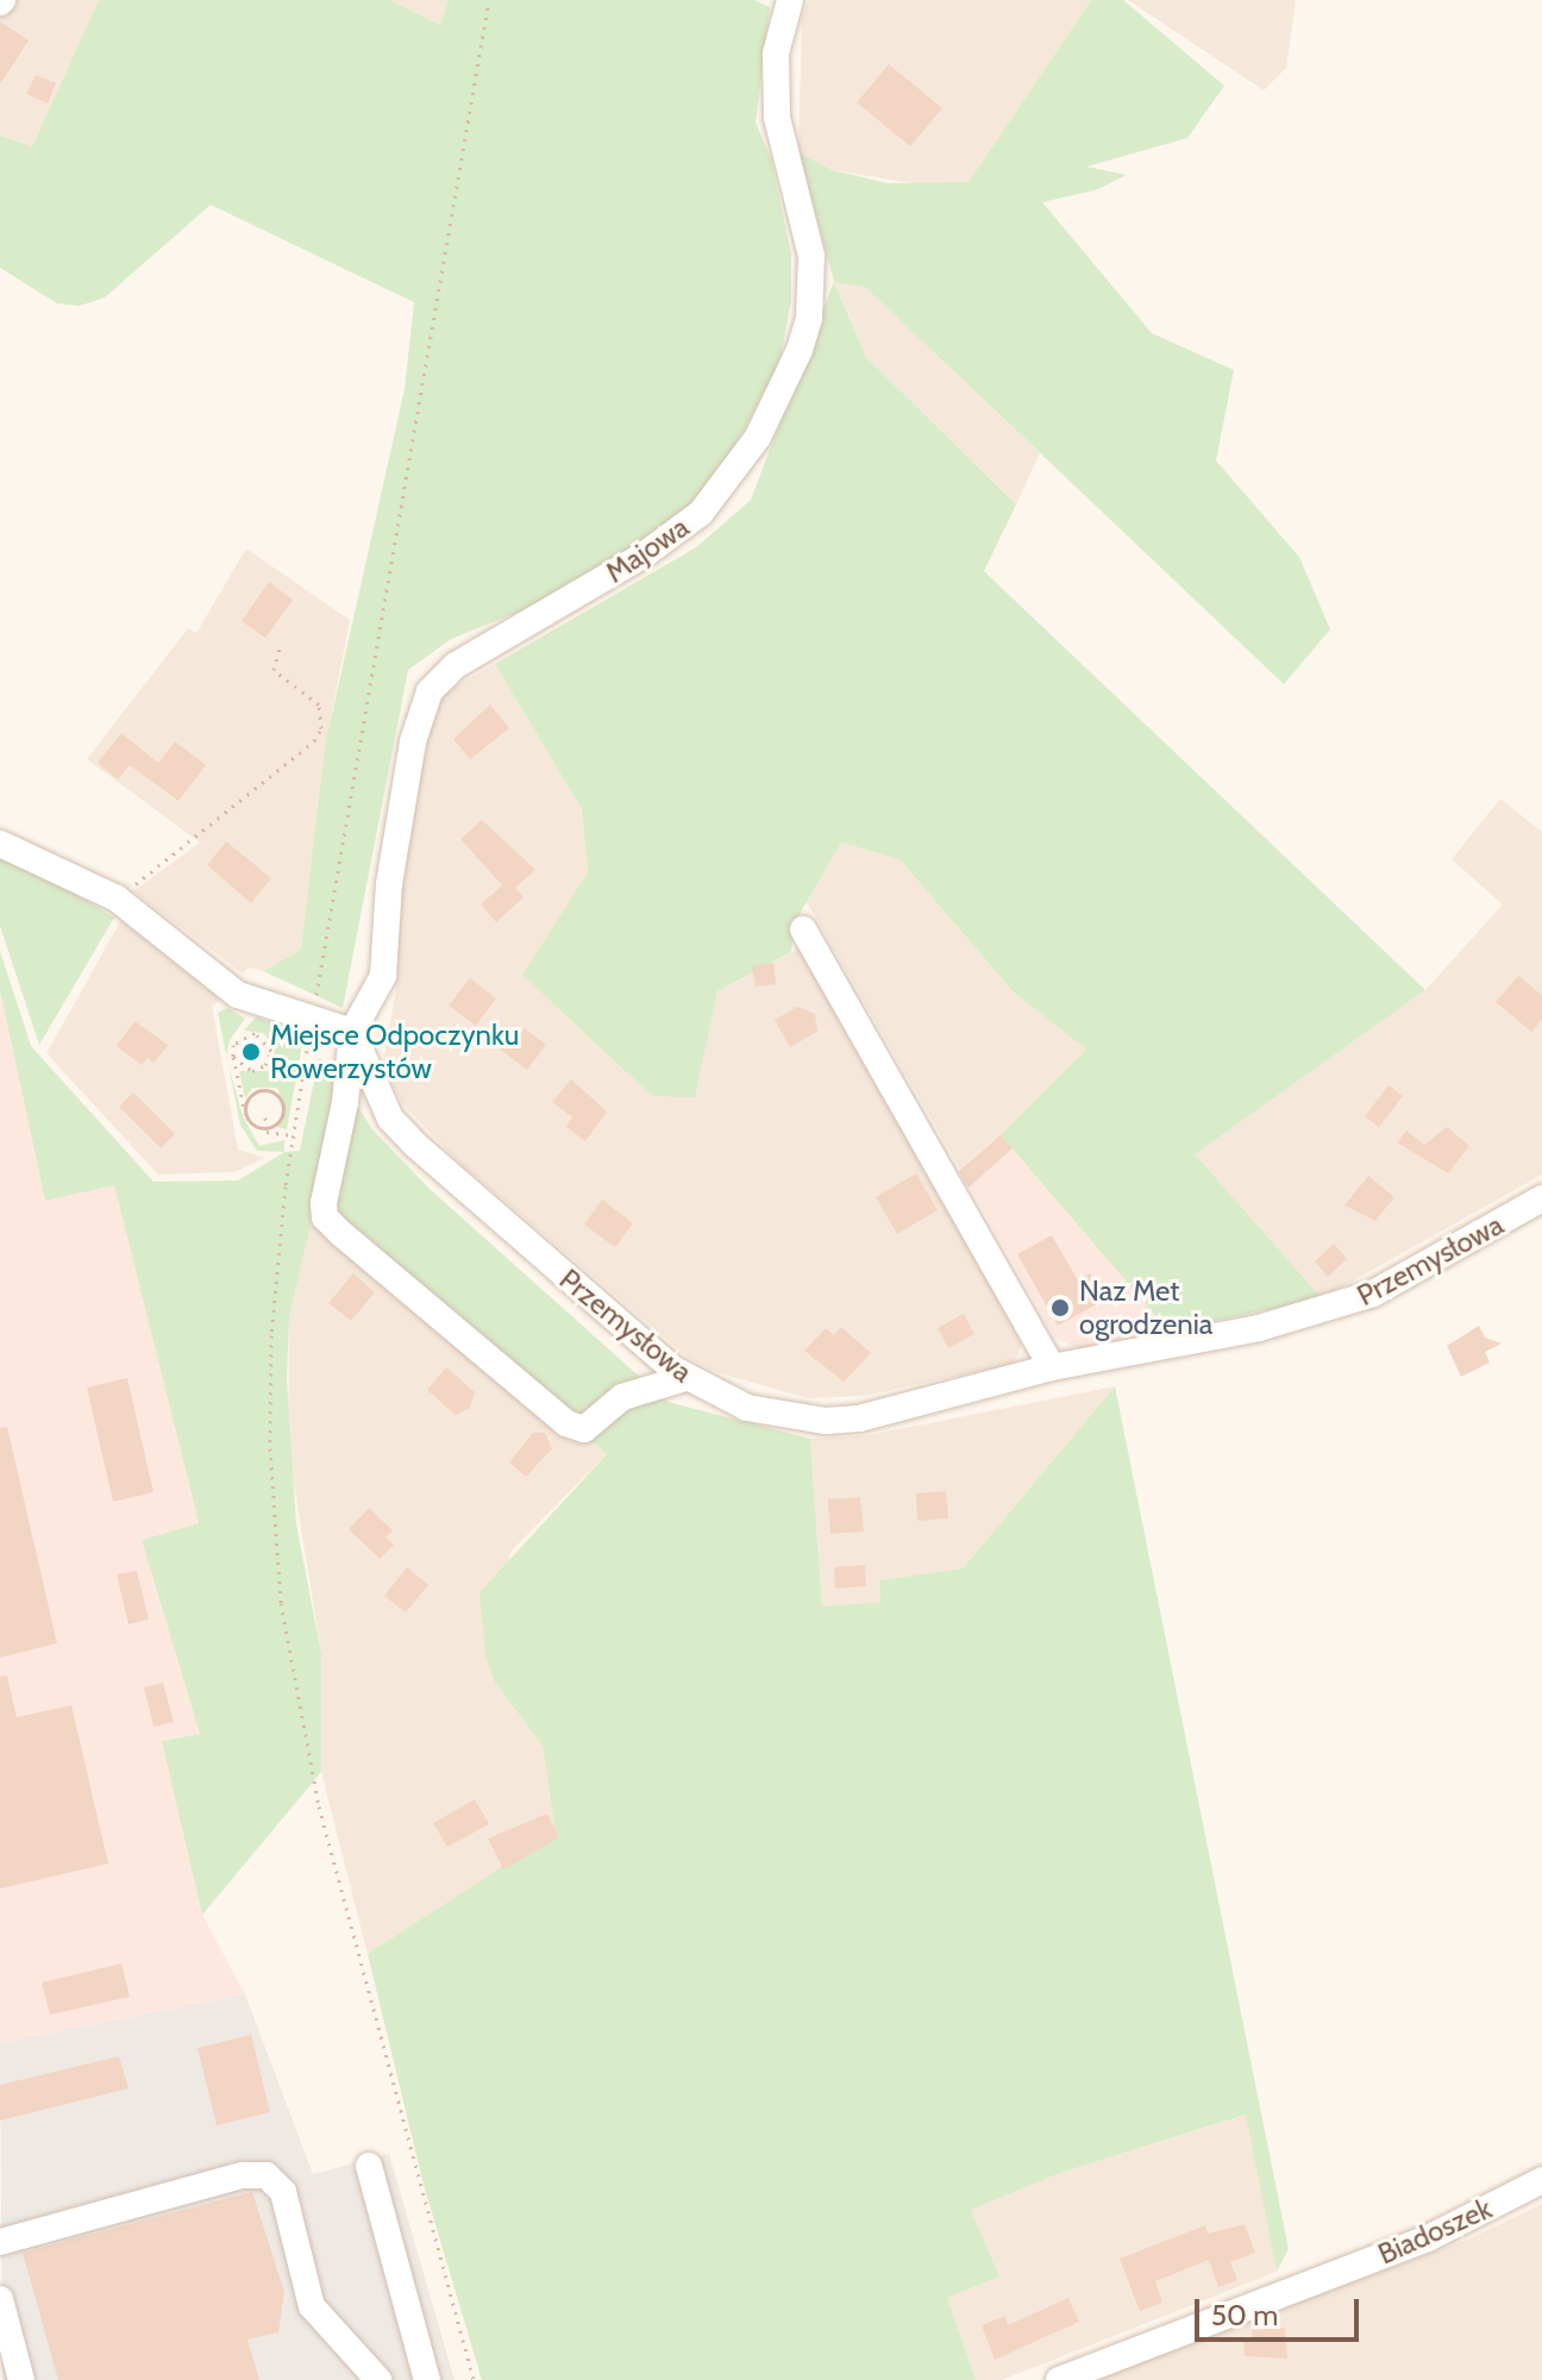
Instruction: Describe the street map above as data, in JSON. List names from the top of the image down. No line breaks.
{"streets":{"street":["Majowa","Przemysłowa","Biadoszek"]},"crossings":[["Majowa","Przemysłowa"]],"places":["Miejsce Odpoczynku Rowerzystów","Naz Met ogrodzenia"],"scale_bar":"50 m"}
